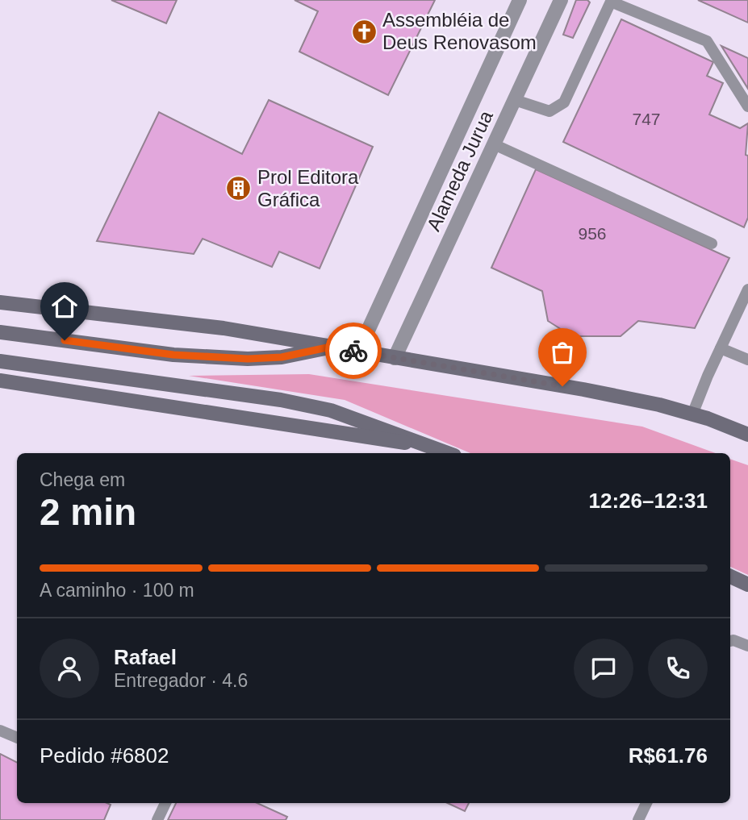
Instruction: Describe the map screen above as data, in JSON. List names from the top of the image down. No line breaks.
{"streets":{"street":["Alameda Jurua"]},"places":{"church":["Assembléia de Deus Renovasom"],"building":["Prol Editora Gráfica"]},"house_numbers":["747","956"],"page":{"heading":["2 min","Chega em","12:26–12:31"],"panel":["Rafael","Entregador · 4.6","Pedido #6802","R$61.76"],"bar":"A caminho · 100 m"}}
